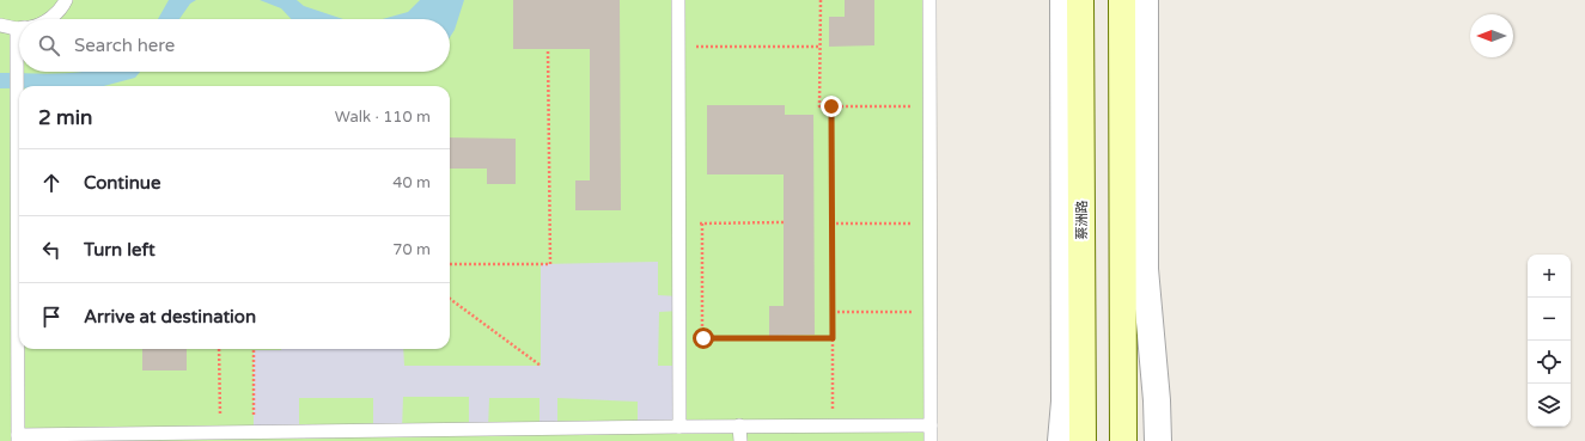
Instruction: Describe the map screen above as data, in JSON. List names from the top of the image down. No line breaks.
{"streets":{"main road":["蔡洲路"]},"north":"left","page":{"search":"Search here","heading":["2 min","Walk · 110 m"],"list":[["Continue","40 m"],["Turn left","70 m"],"Arrive at destination"],"map_buttons":["+","−"]}}
